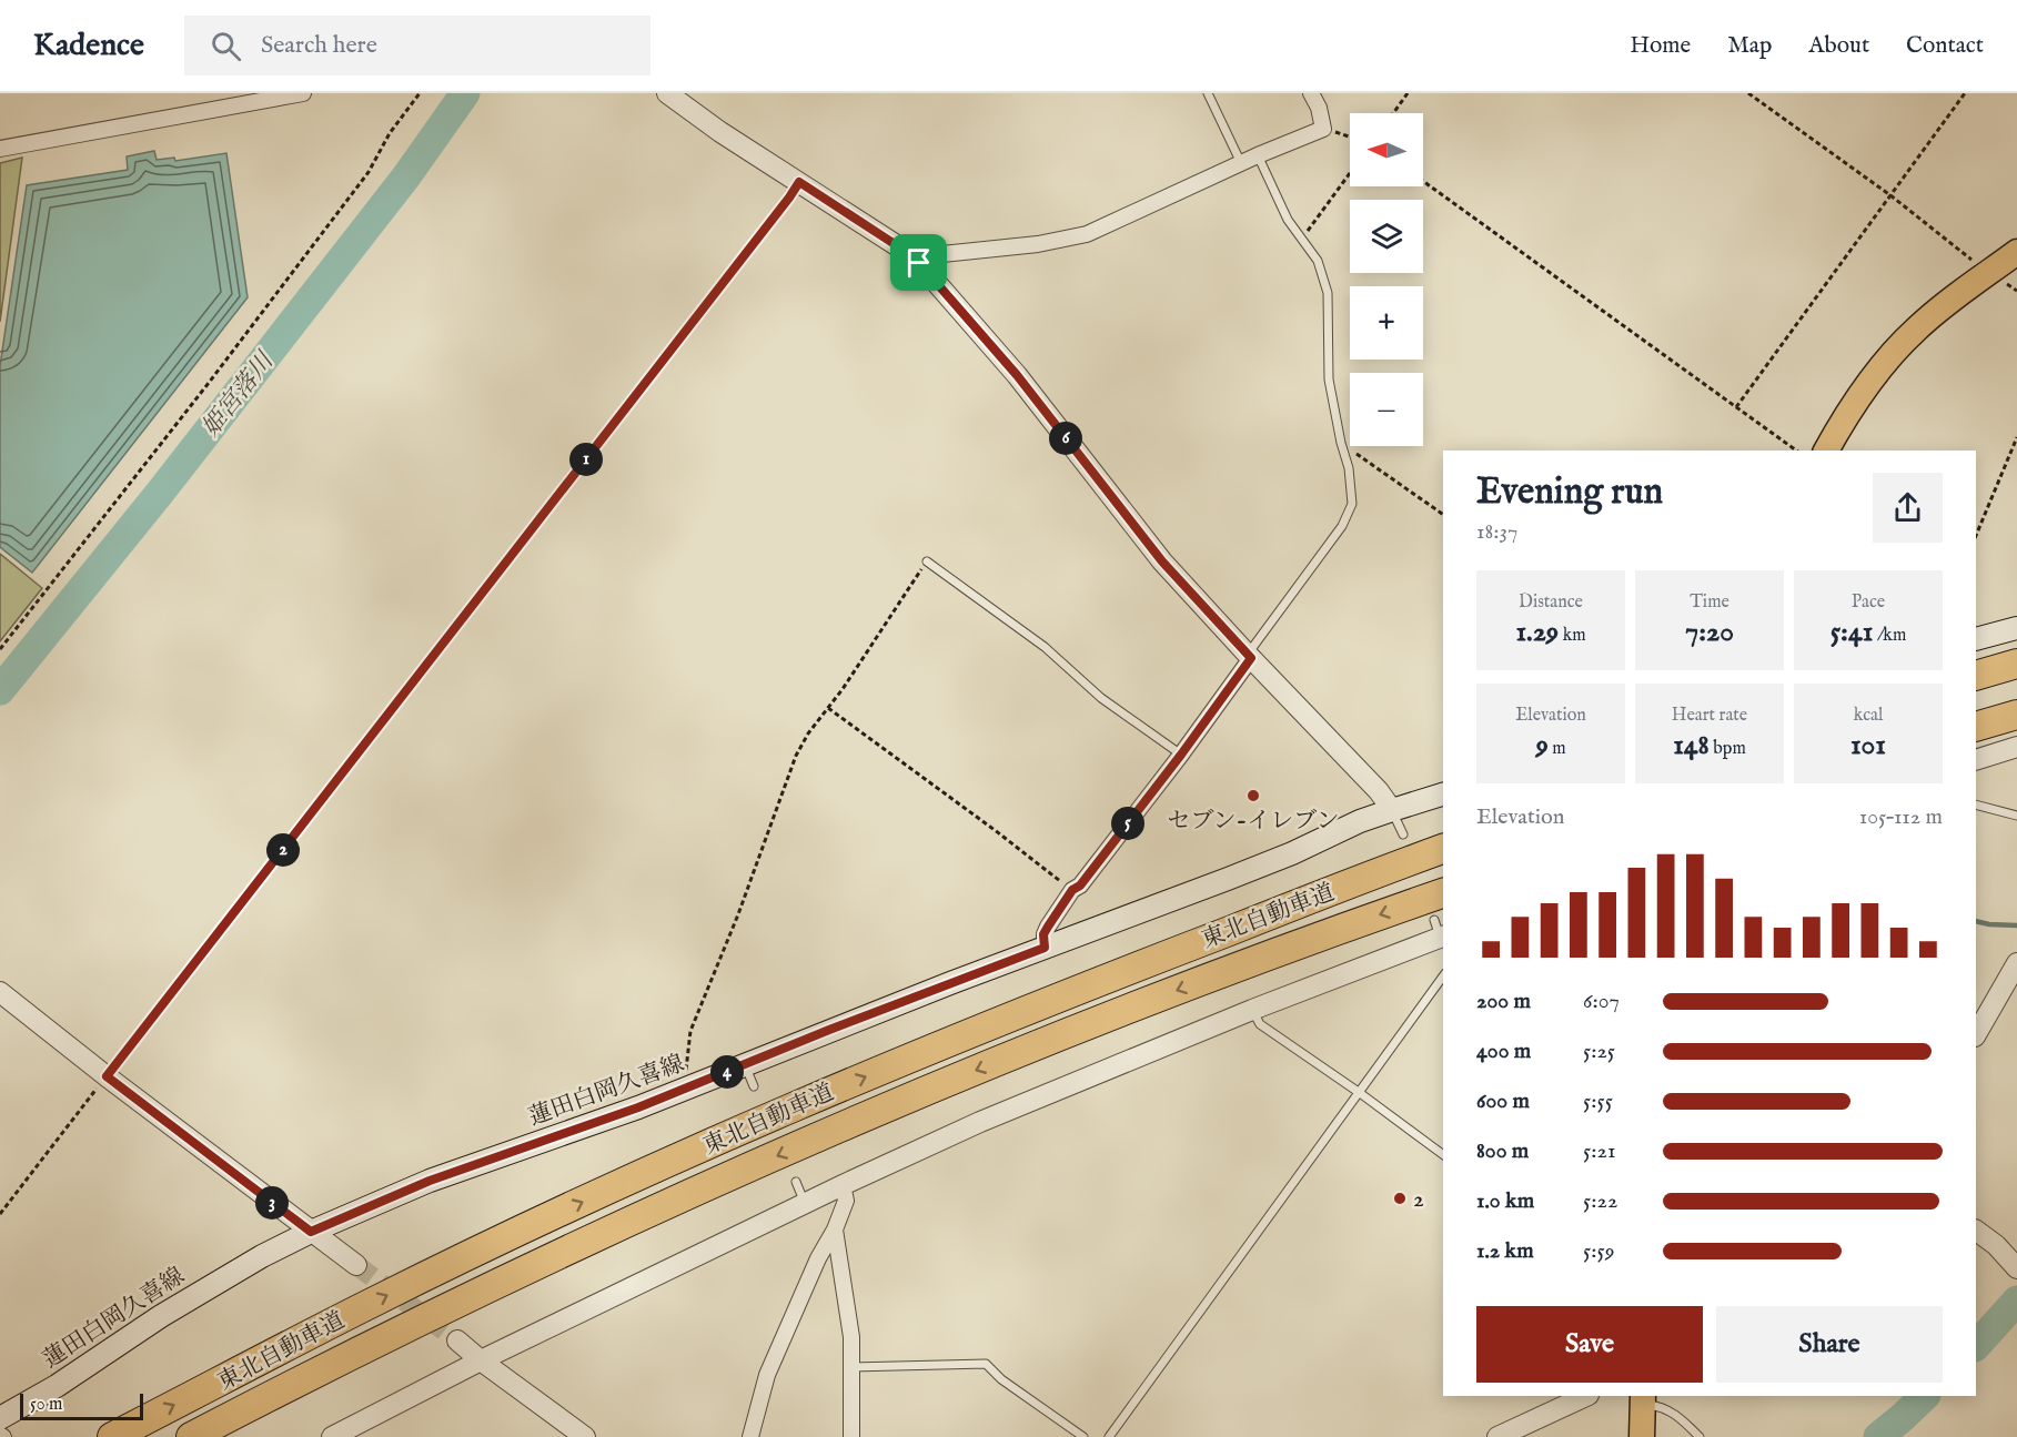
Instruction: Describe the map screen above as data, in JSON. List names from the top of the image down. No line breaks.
{"streets":{"highway":["東北自動車道"],"main road":["蓮田白岡久喜線"]},"water":["姫宮落川"],"places":["セブン-イレブン","2"],"scale_bar":"50 m","north":"left","page":{"header":"Kadence","search":"Search here","nav":["Home","Map","About","Contact"],"map_buttons":["+","−"],"pins":["6","1","5","2","4","3"],"heading":["Evening run","18:37"],"stats":[["Distance","1.29 km"],["Time","7:20"],["Pace","5:41 /km"],["Elevation","9 m"],["Heart rate","148 bpm"],["kcal","101"]],"chart":["Elevation","105–112 m"],"list":[{"name":"200 m","note":"6:07"},{"name":"400 m","note":"5:25"},{"name":"600 m","note":"5:55"},{"name":"800 m","note":"5:21"},{"name":"1.0 km","note":"5:22"},{"name":"1.2 km","note":"5:59"}],"buttons":["Save","Share"],"scale":"50 m"}}
